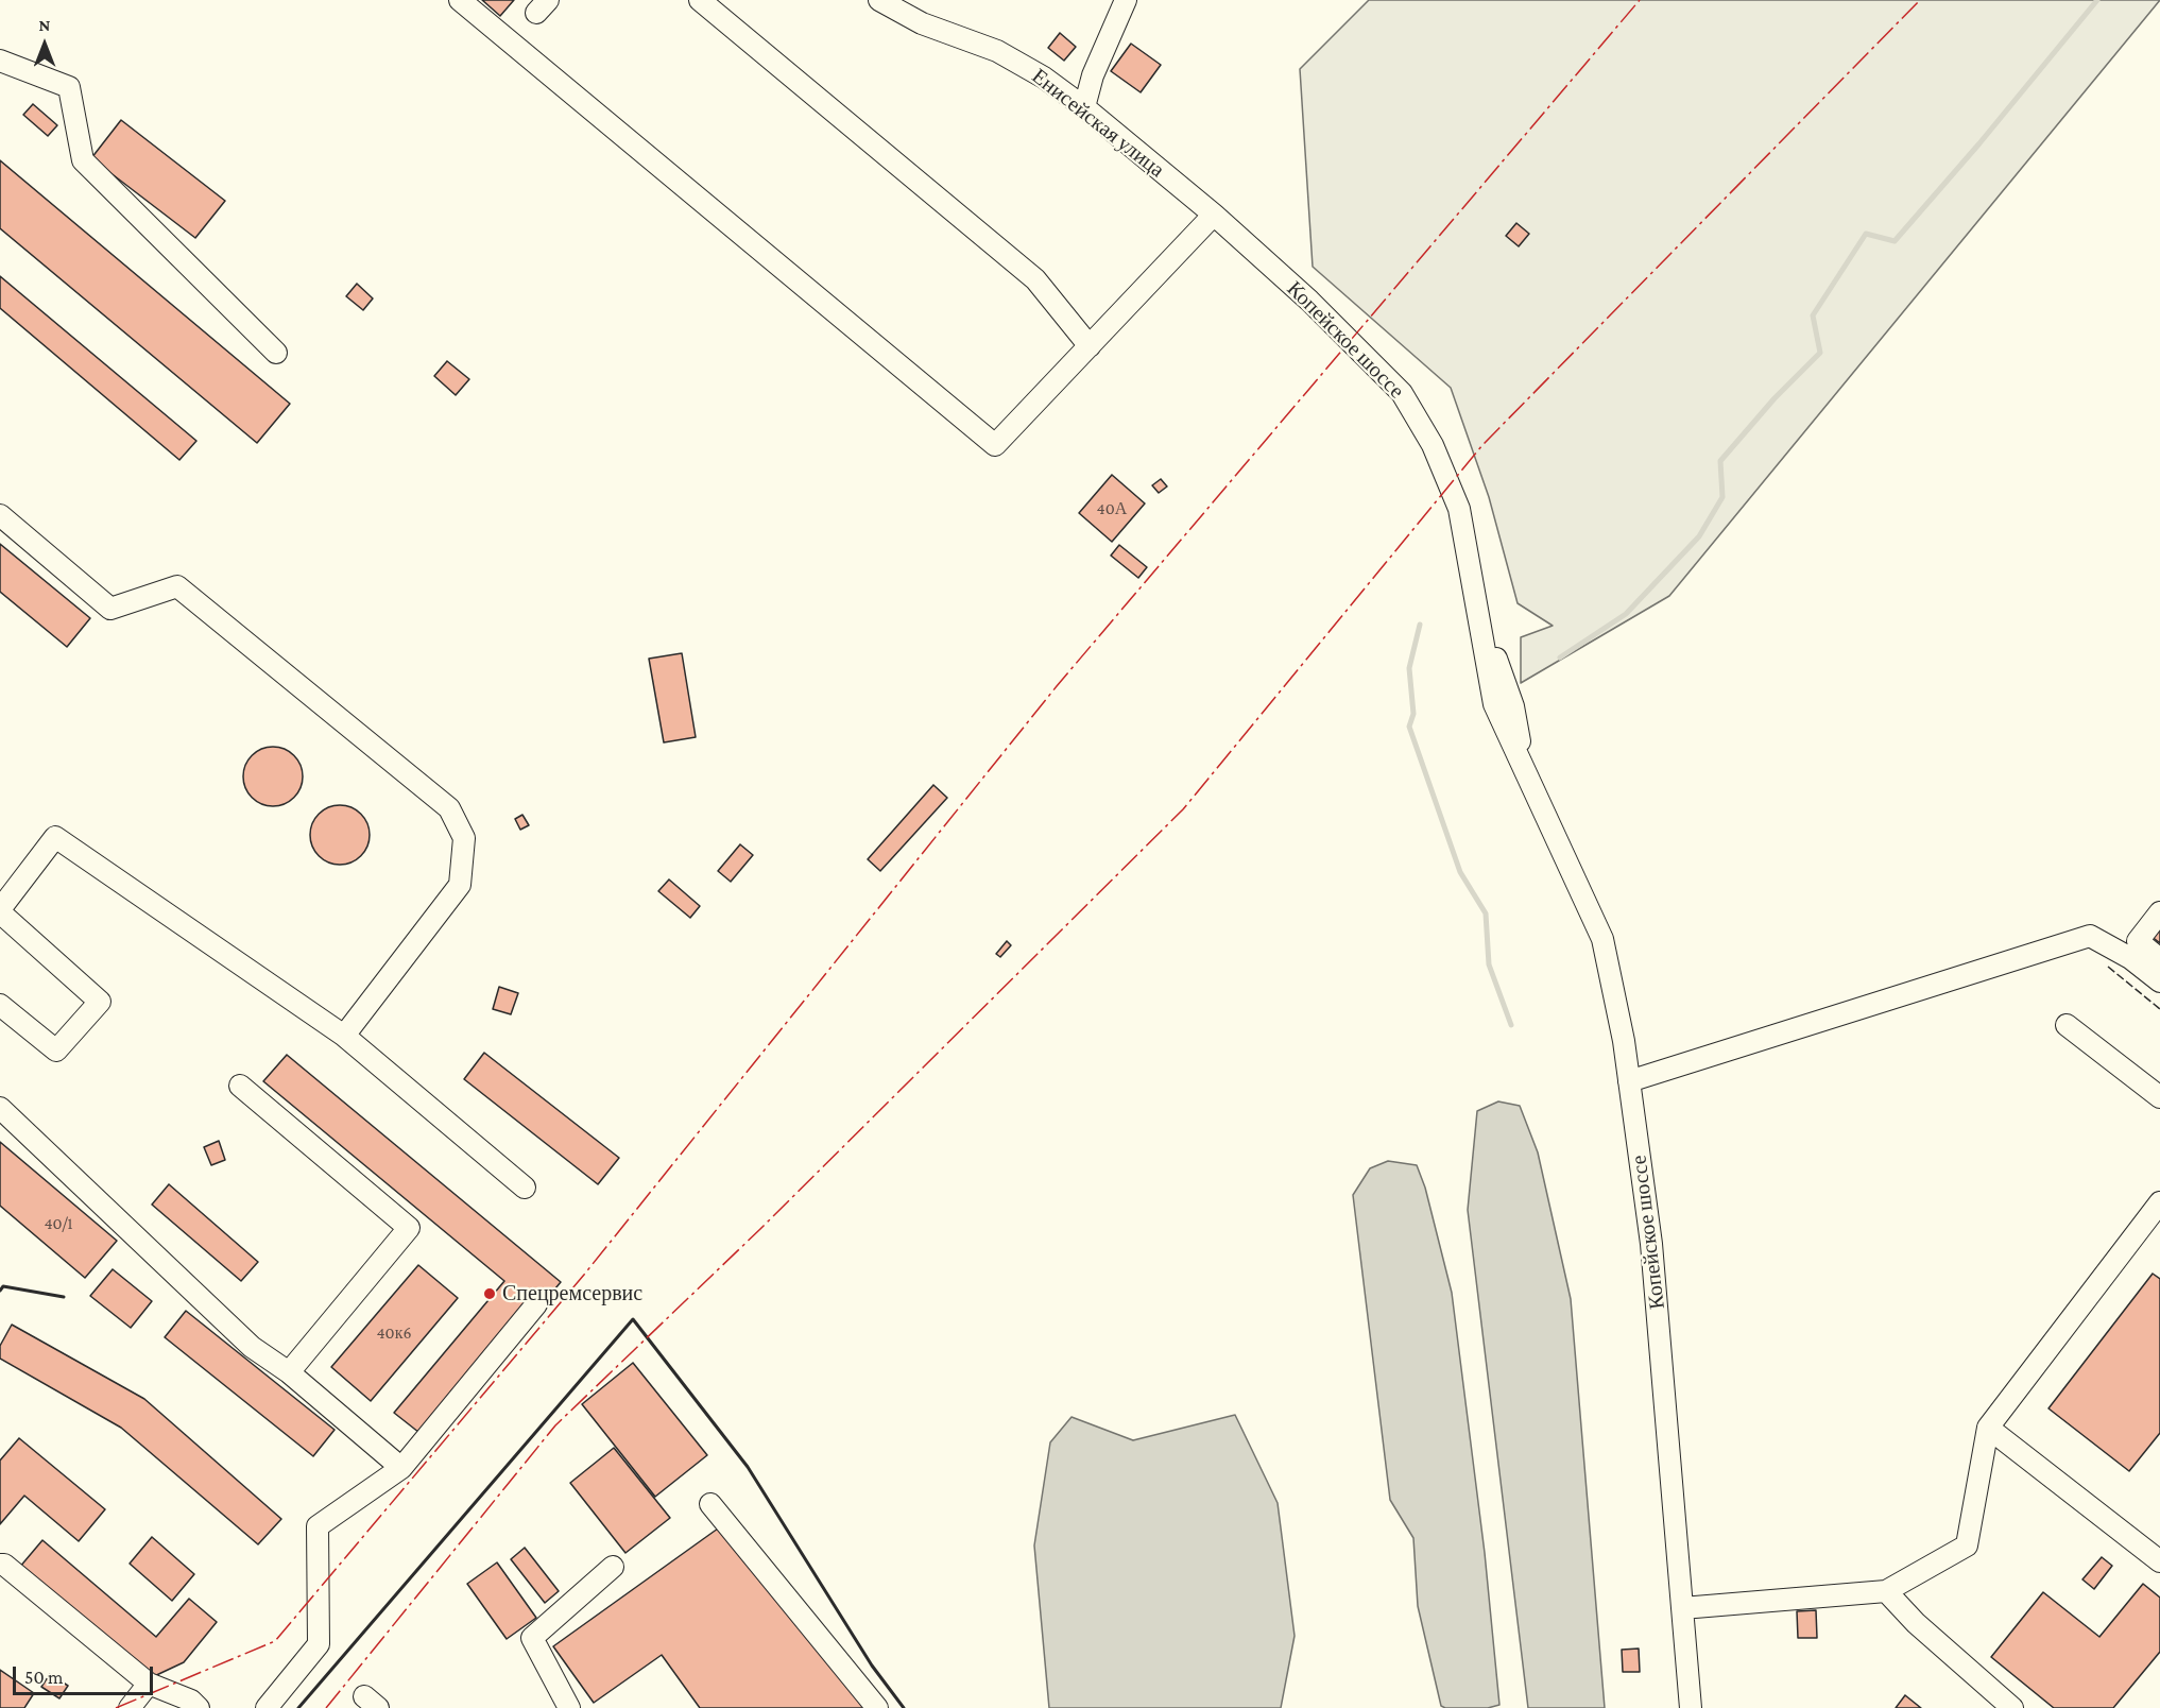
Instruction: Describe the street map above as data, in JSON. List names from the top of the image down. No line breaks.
{"streets":{"street":["Енисейская улица","Копейское шоссе"]},"crossings":[["Енисейская улица","Копейское шоссе"]],"places":["Спецремсервис"],"house_numbers":["40А","40/1","40к6"],"scale_bar":"50 m","north":"top"}
